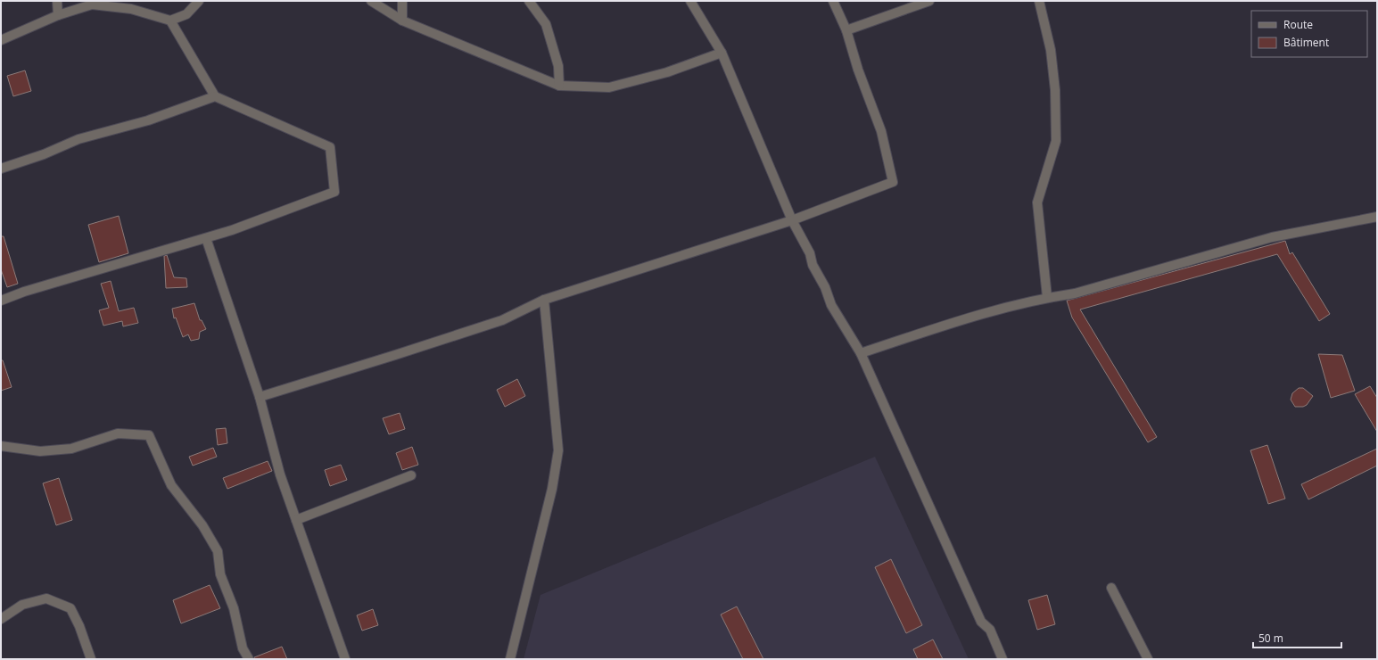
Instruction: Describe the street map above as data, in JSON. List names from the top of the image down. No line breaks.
{"legend":["Route","Bâtiment"],"scale_bar":"50 m"}
